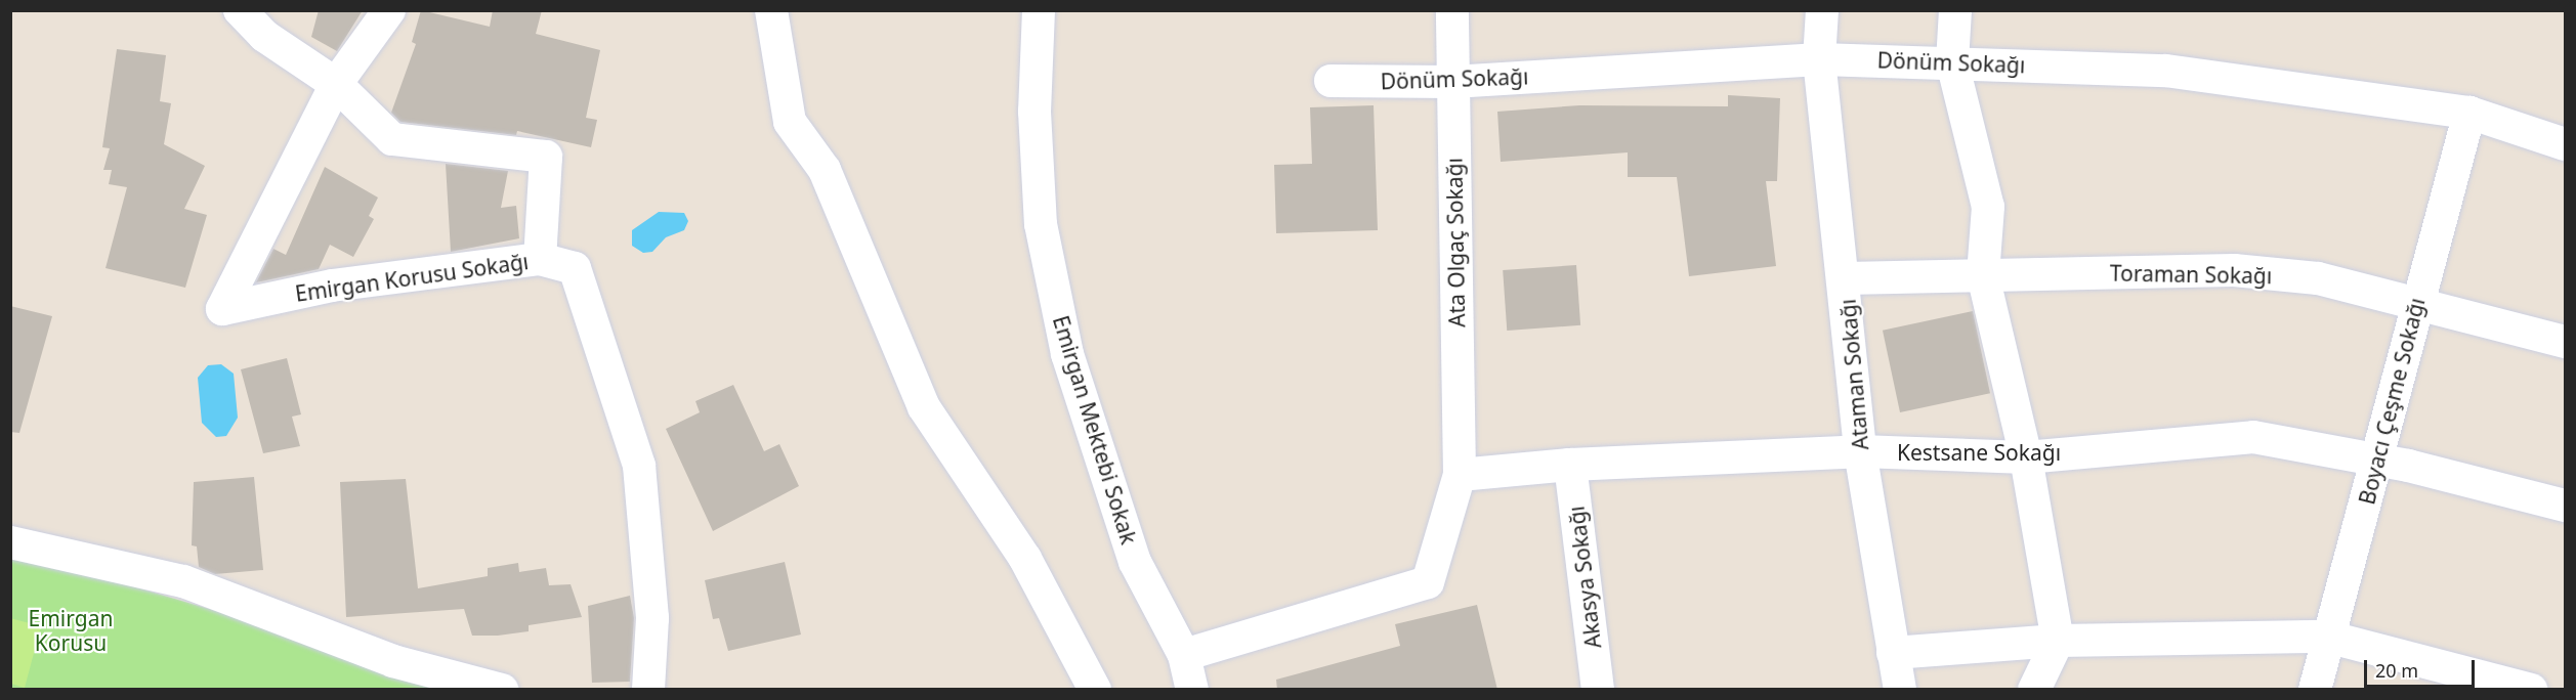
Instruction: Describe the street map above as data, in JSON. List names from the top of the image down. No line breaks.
{"streets":{"street":["Dönüm Sokağı","Ata Olgaç Sokağı","Toraman Sokağı","Emirgan Korusu Sokağı","Ataman Sokağı","Boyacı Çeşme Sokağı","Emirgan Mektebi Sokak","Kestsane Sokağı","Akasya Sokağı"]},"crossings":[["Dönüm Sokağı","Ata Olgaç Sokağı"],["Dönüm Sokağı","Ataman Sokağı"],["Dönüm Sokağı","Boyacı Çeşme Sokağı"],["Ata Olgaç Sokağı","Emirgan Mektebi Sokak"],["Ata Olgaç Sokağı","Kestsane Sokağı"],["Toraman Sokağı","Ataman Sokağı"],["Toraman Sokağı","Boyacı Çeşme Sokağı"],["Ataman Sokağı","Kestsane Sokağı"],["Boyacı Çeşme Sokağı","Kestsane Sokağı"],["Kestsane Sokağı","Akasya Sokağı"]],"parks":["Emirgan Korusu"],"scale_bar":"20 m"}
